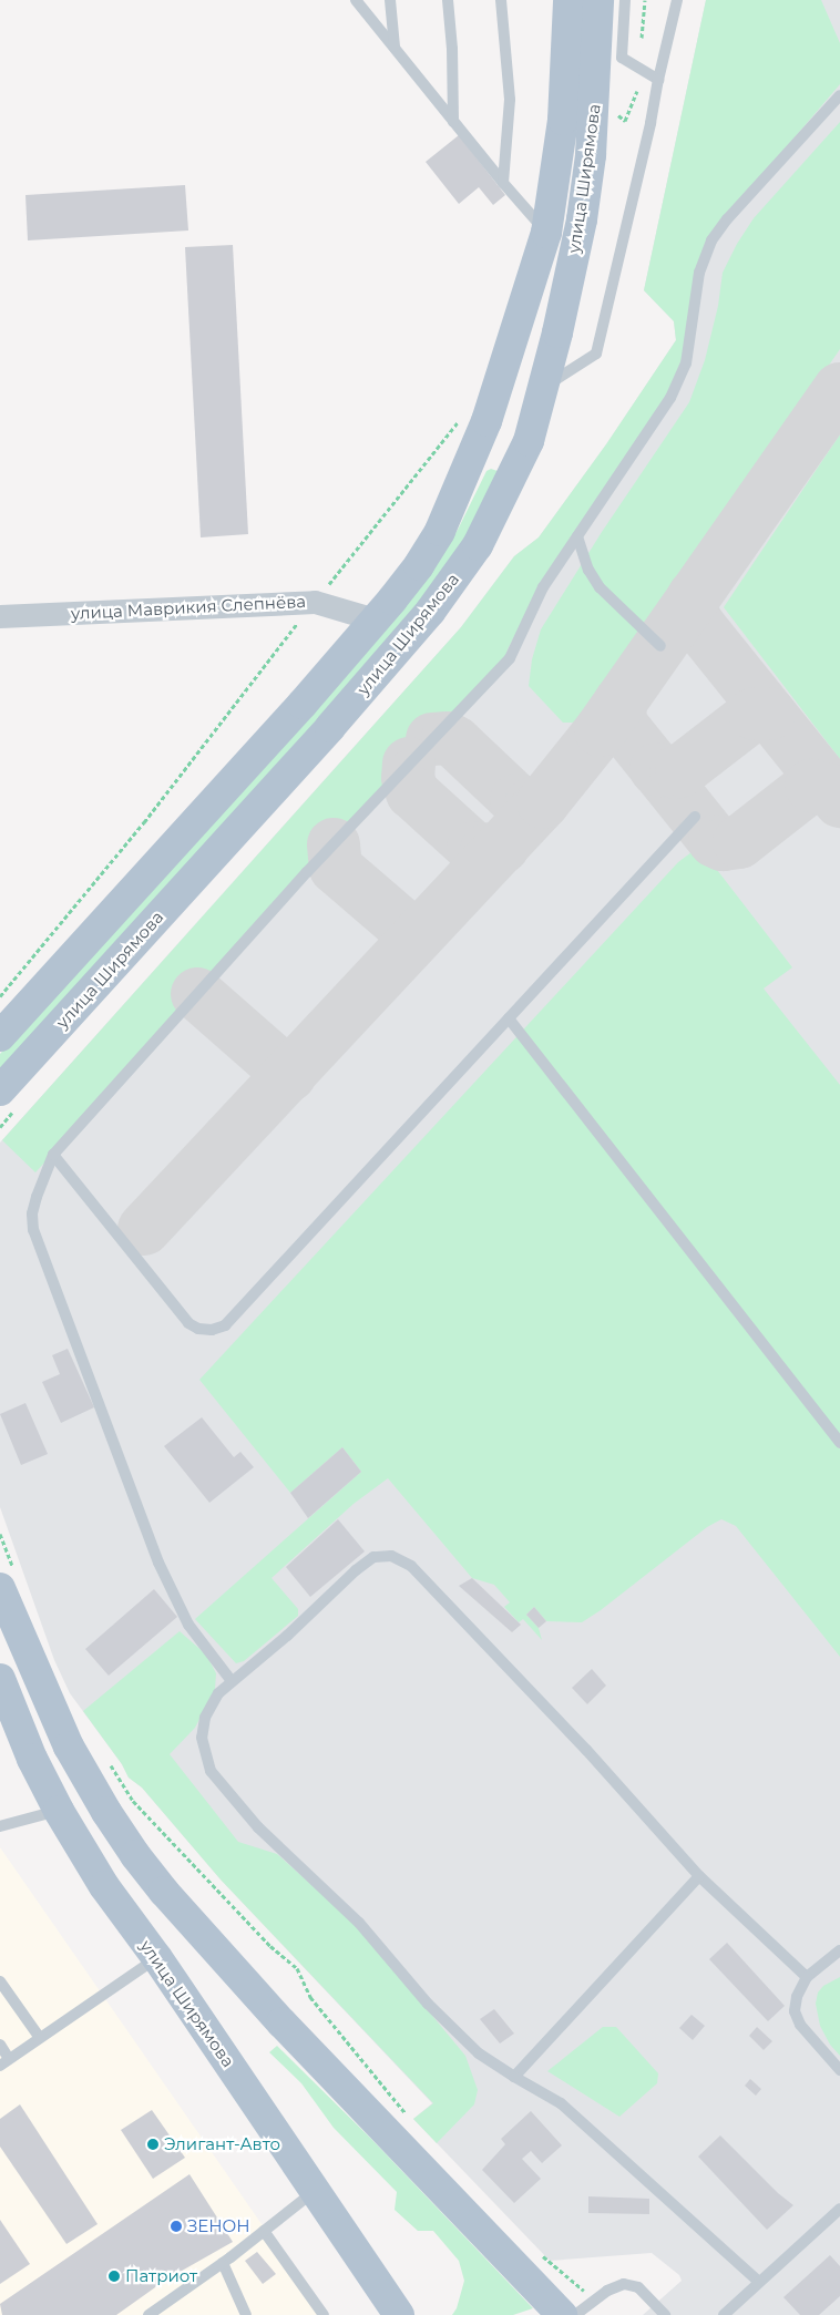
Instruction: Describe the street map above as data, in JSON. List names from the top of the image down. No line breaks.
{"streets":{"main road":["улица Ширямова"],"street":["улица Маврикия Слепнёва"]},"crossings":[["улица Ширямова","улица Маврикия Слепнёва"]],"places":["Элигант-Авто","ЗЕНОН","Патриот"]}
